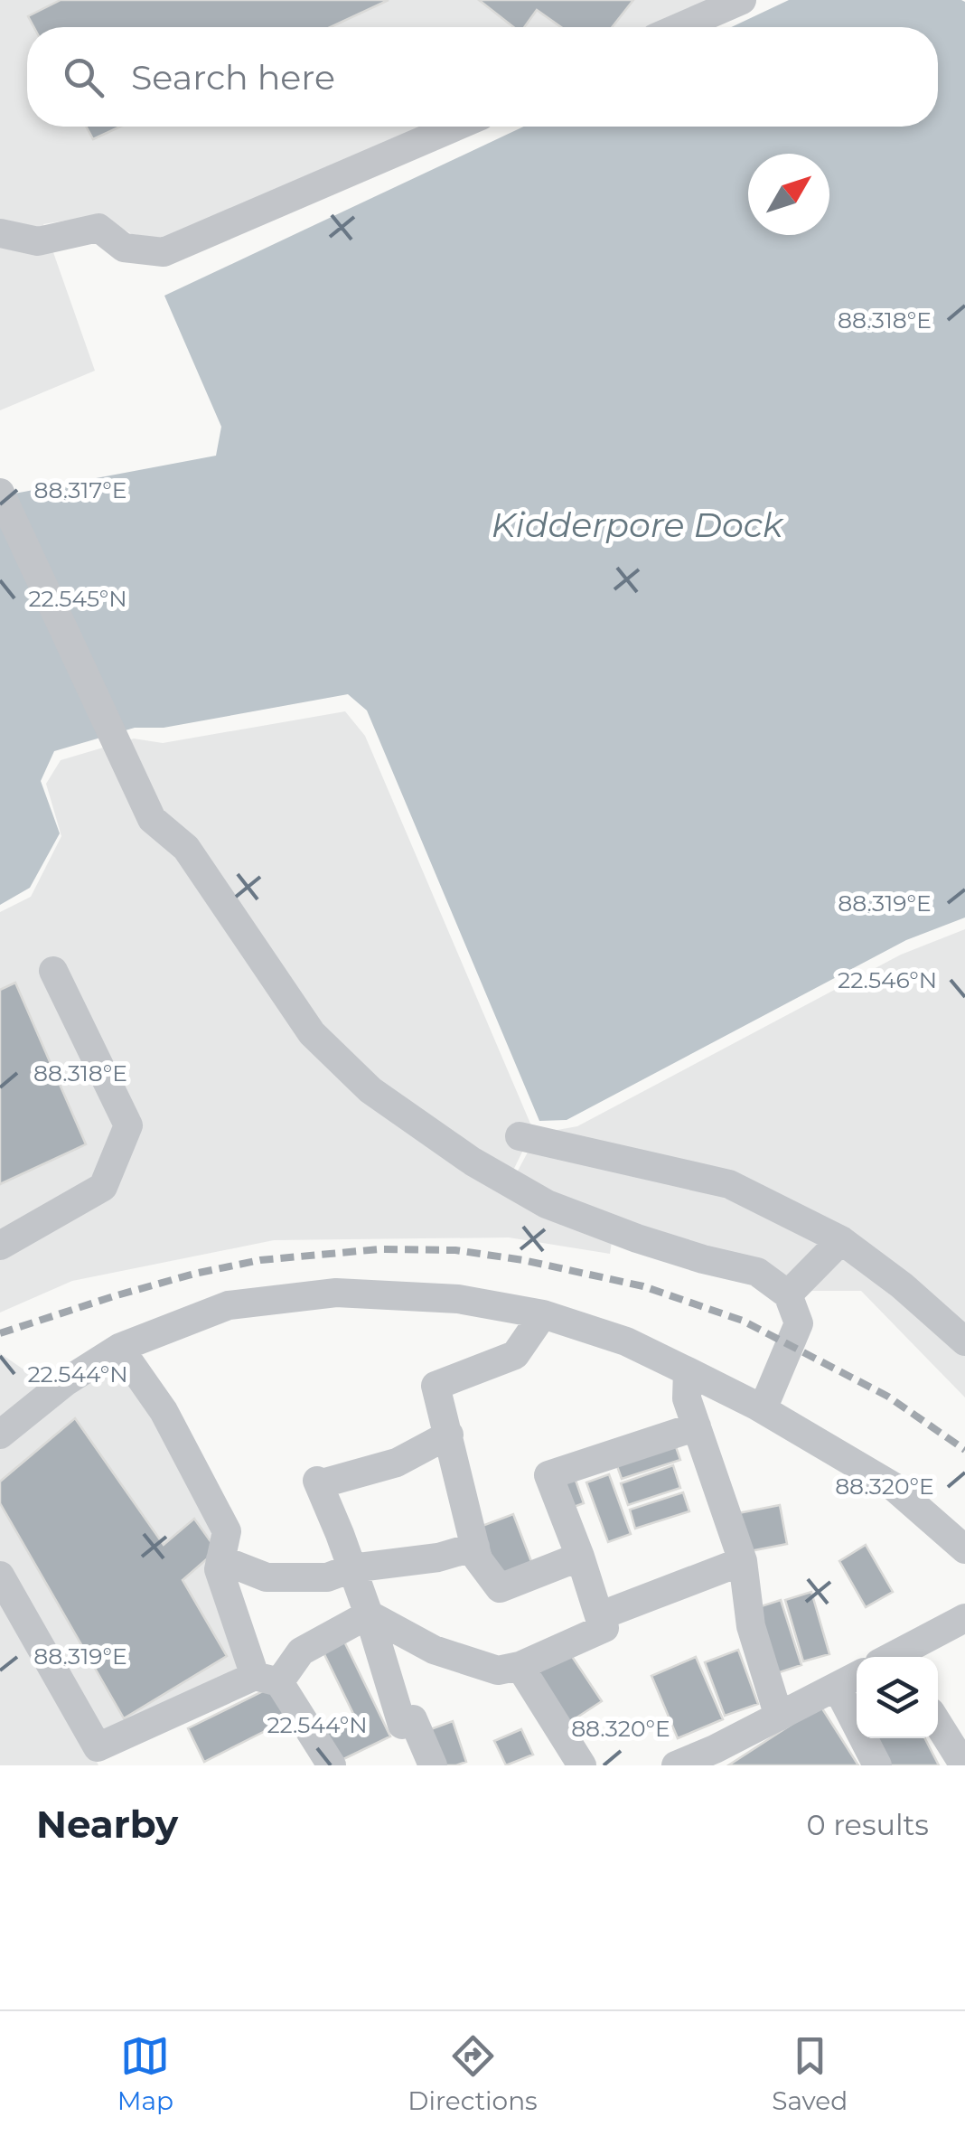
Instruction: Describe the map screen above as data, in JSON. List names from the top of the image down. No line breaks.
{"water":["Kidderpore Dock"],"north":"top right","page":{"search":"Search here","heading":["Nearby","0 results"],"nav":["Map","Directions","Saved"]},"coordinates":["88.318°E","88.317°E","22.545°N","88.319°E","22.546°N","22.544°N","88.320°E"]}
